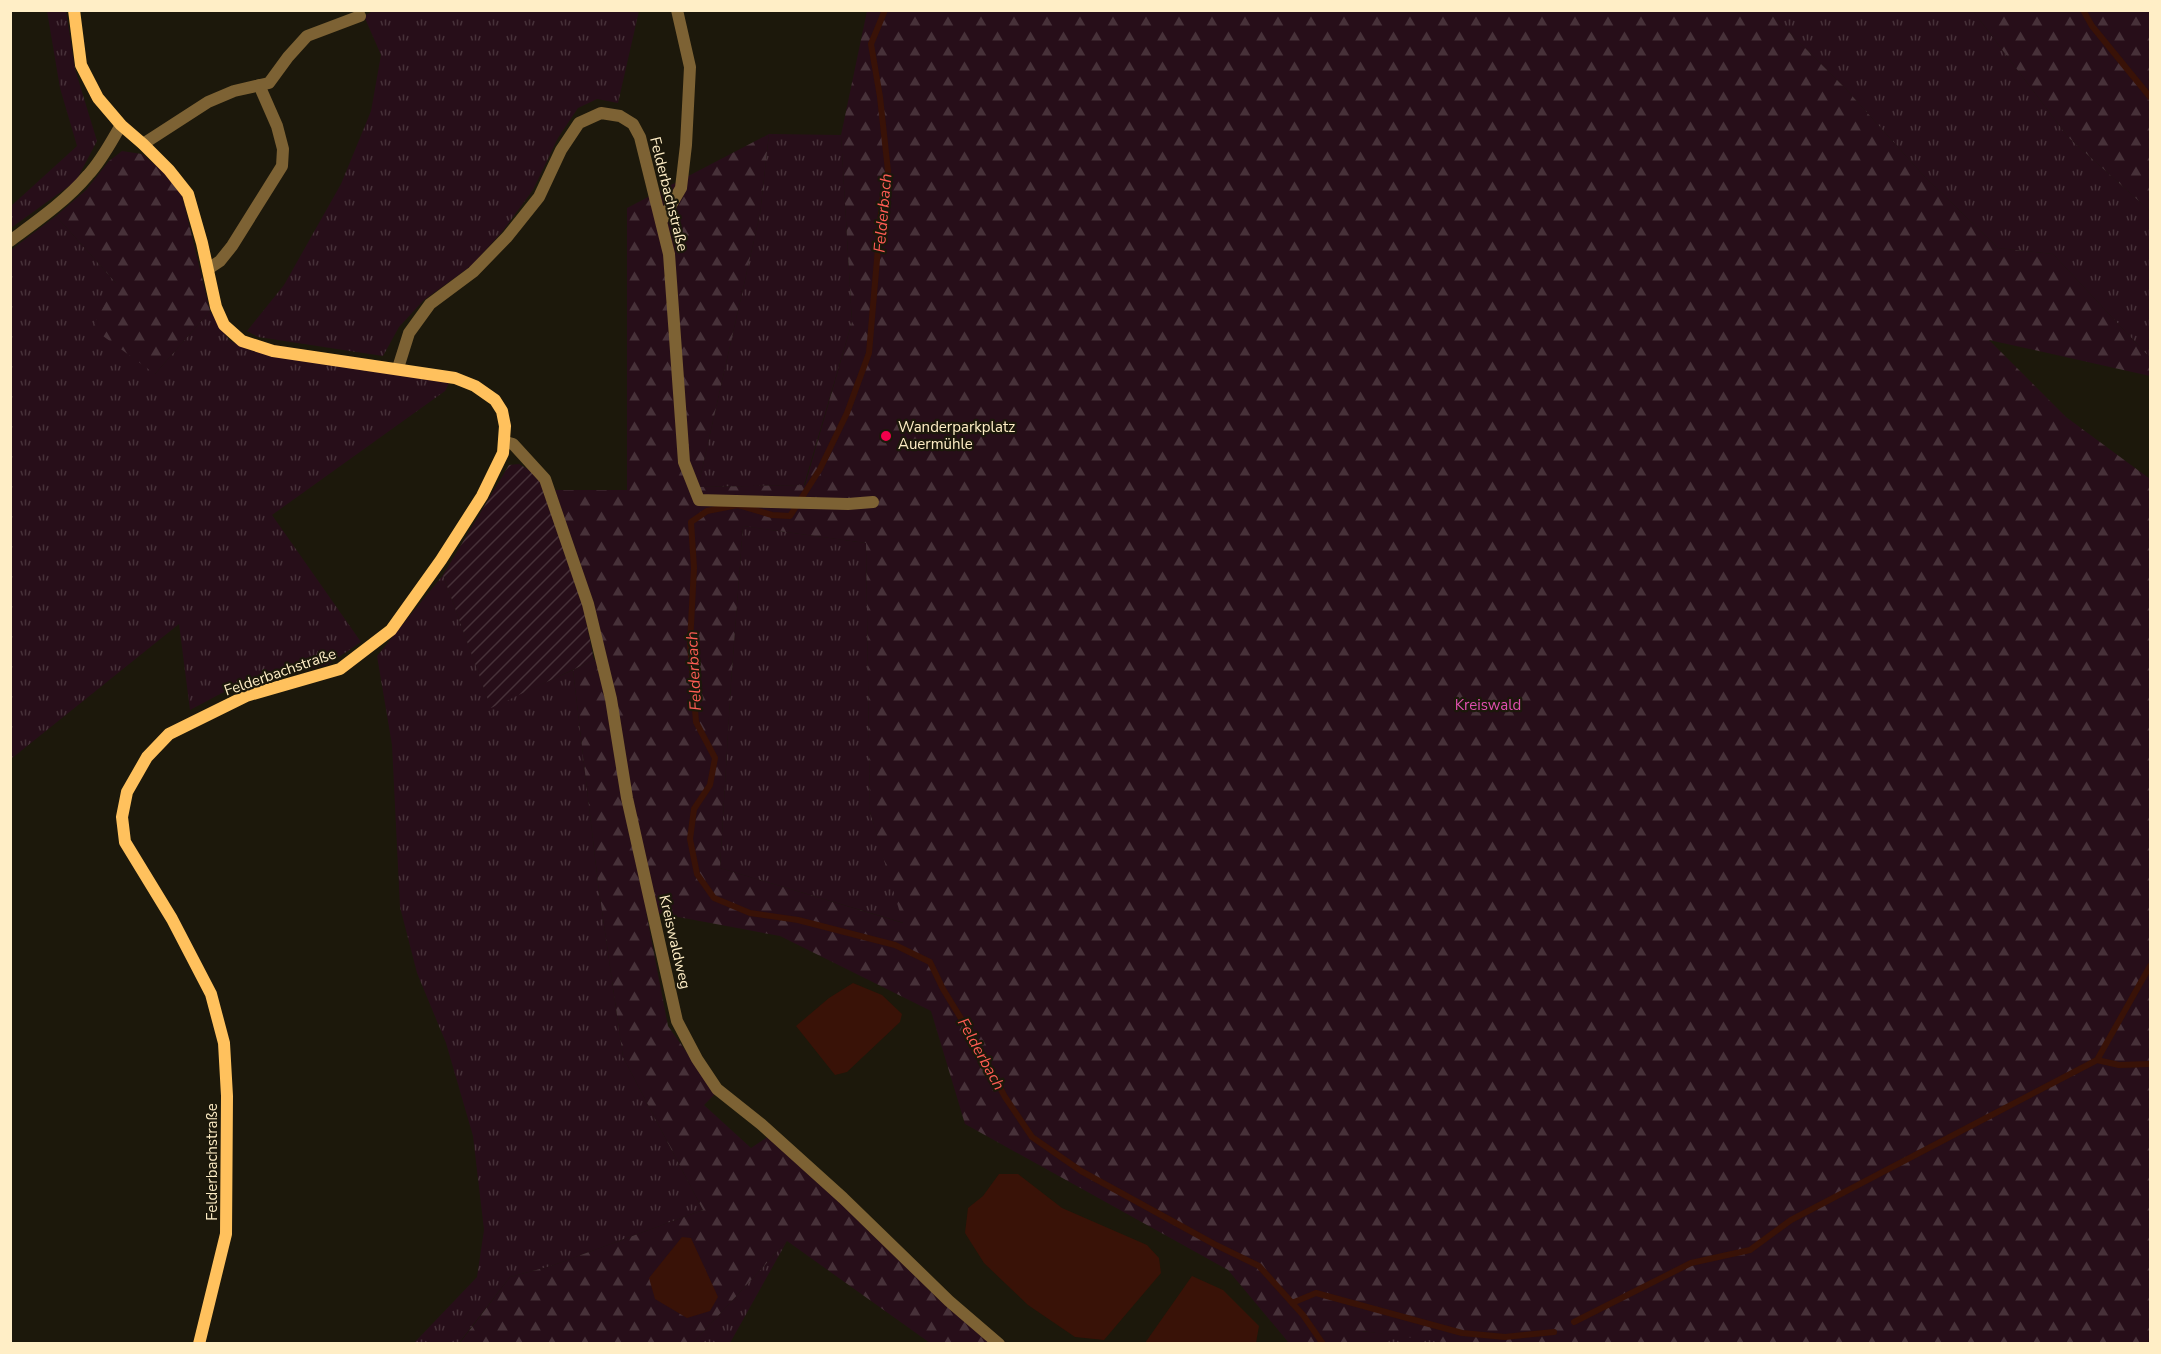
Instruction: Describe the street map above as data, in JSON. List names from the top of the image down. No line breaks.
{"streets":{"street":["Felderbachstraße","Kreiswaldweg"]},"crossings":[["Felderbachstraße","Kreiswaldweg"]],"water":["Felderbach"],"parks":["Kreiswald"],"places":["Wanderparkplatz Auermühle"]}
